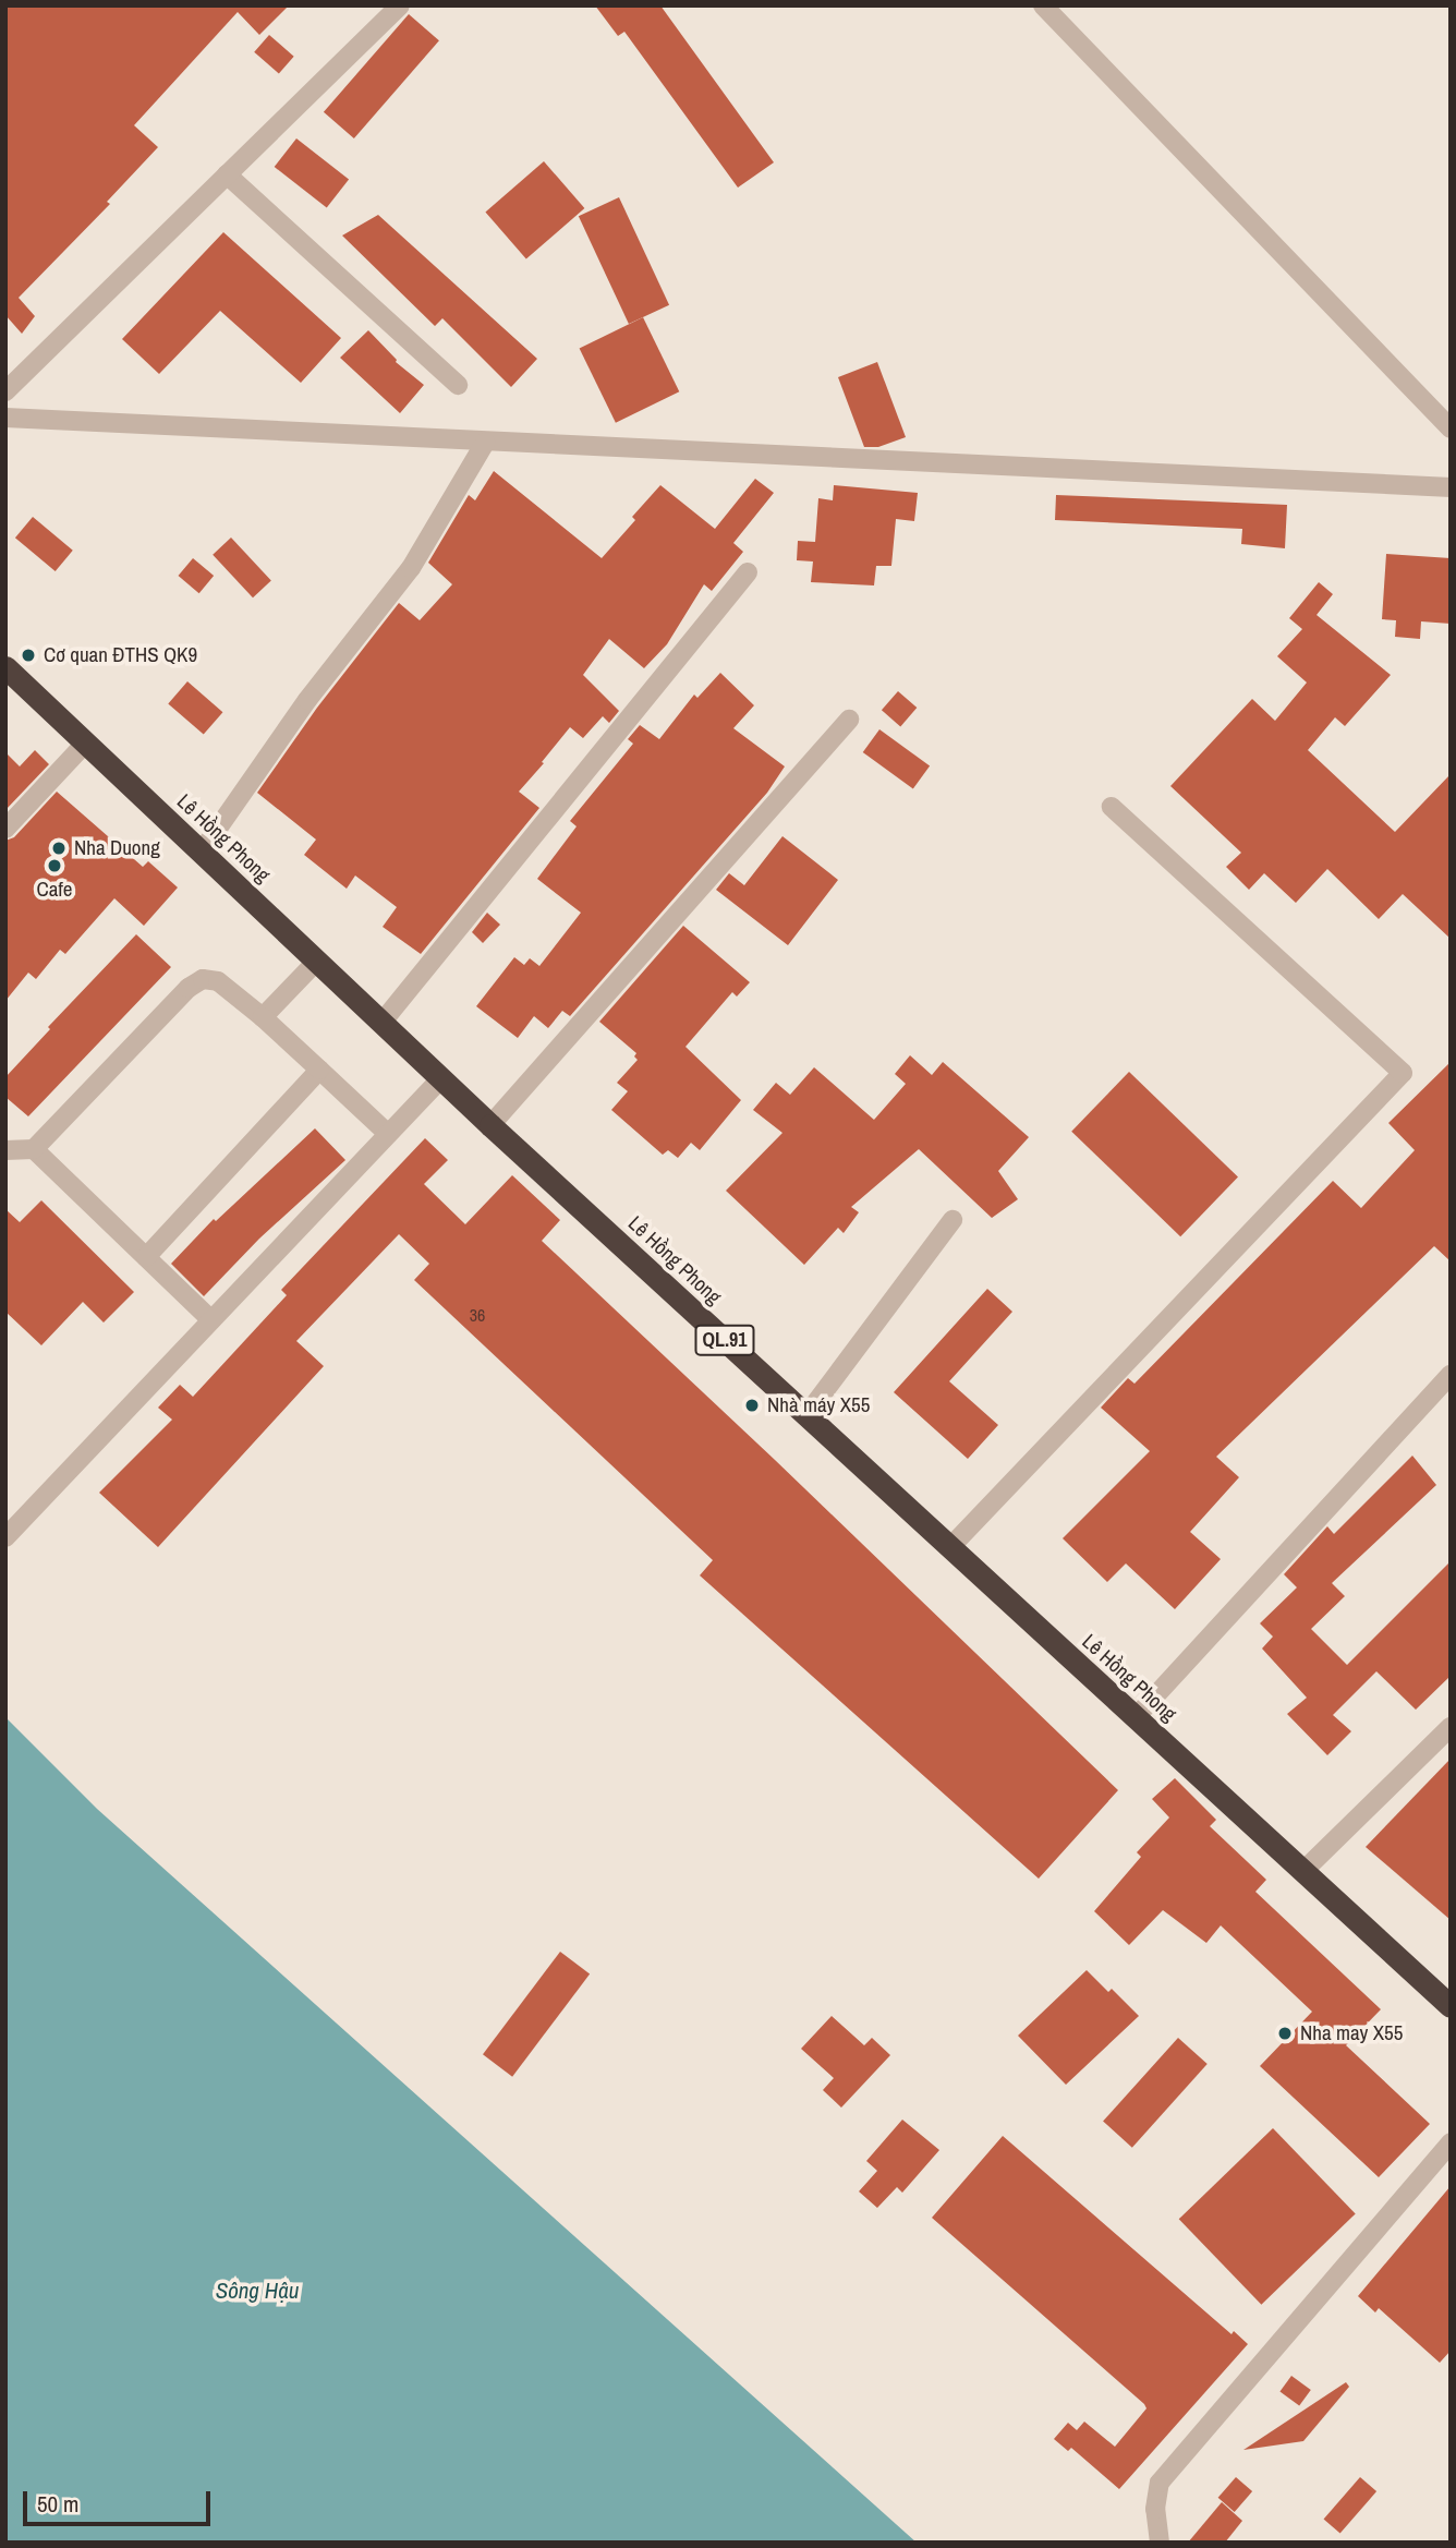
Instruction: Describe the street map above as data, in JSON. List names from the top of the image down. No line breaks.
{"streets":{"highway":["Lê Hồng Phong","QL.91"]},"water":["Sông Hậu"],"places":["Cơ quan ĐTHS QK9","Nha Duong","Cafe","Nhà máy X55","Nha may X55"],"house_numbers":["36"],"scale_bar":"50 m"}
